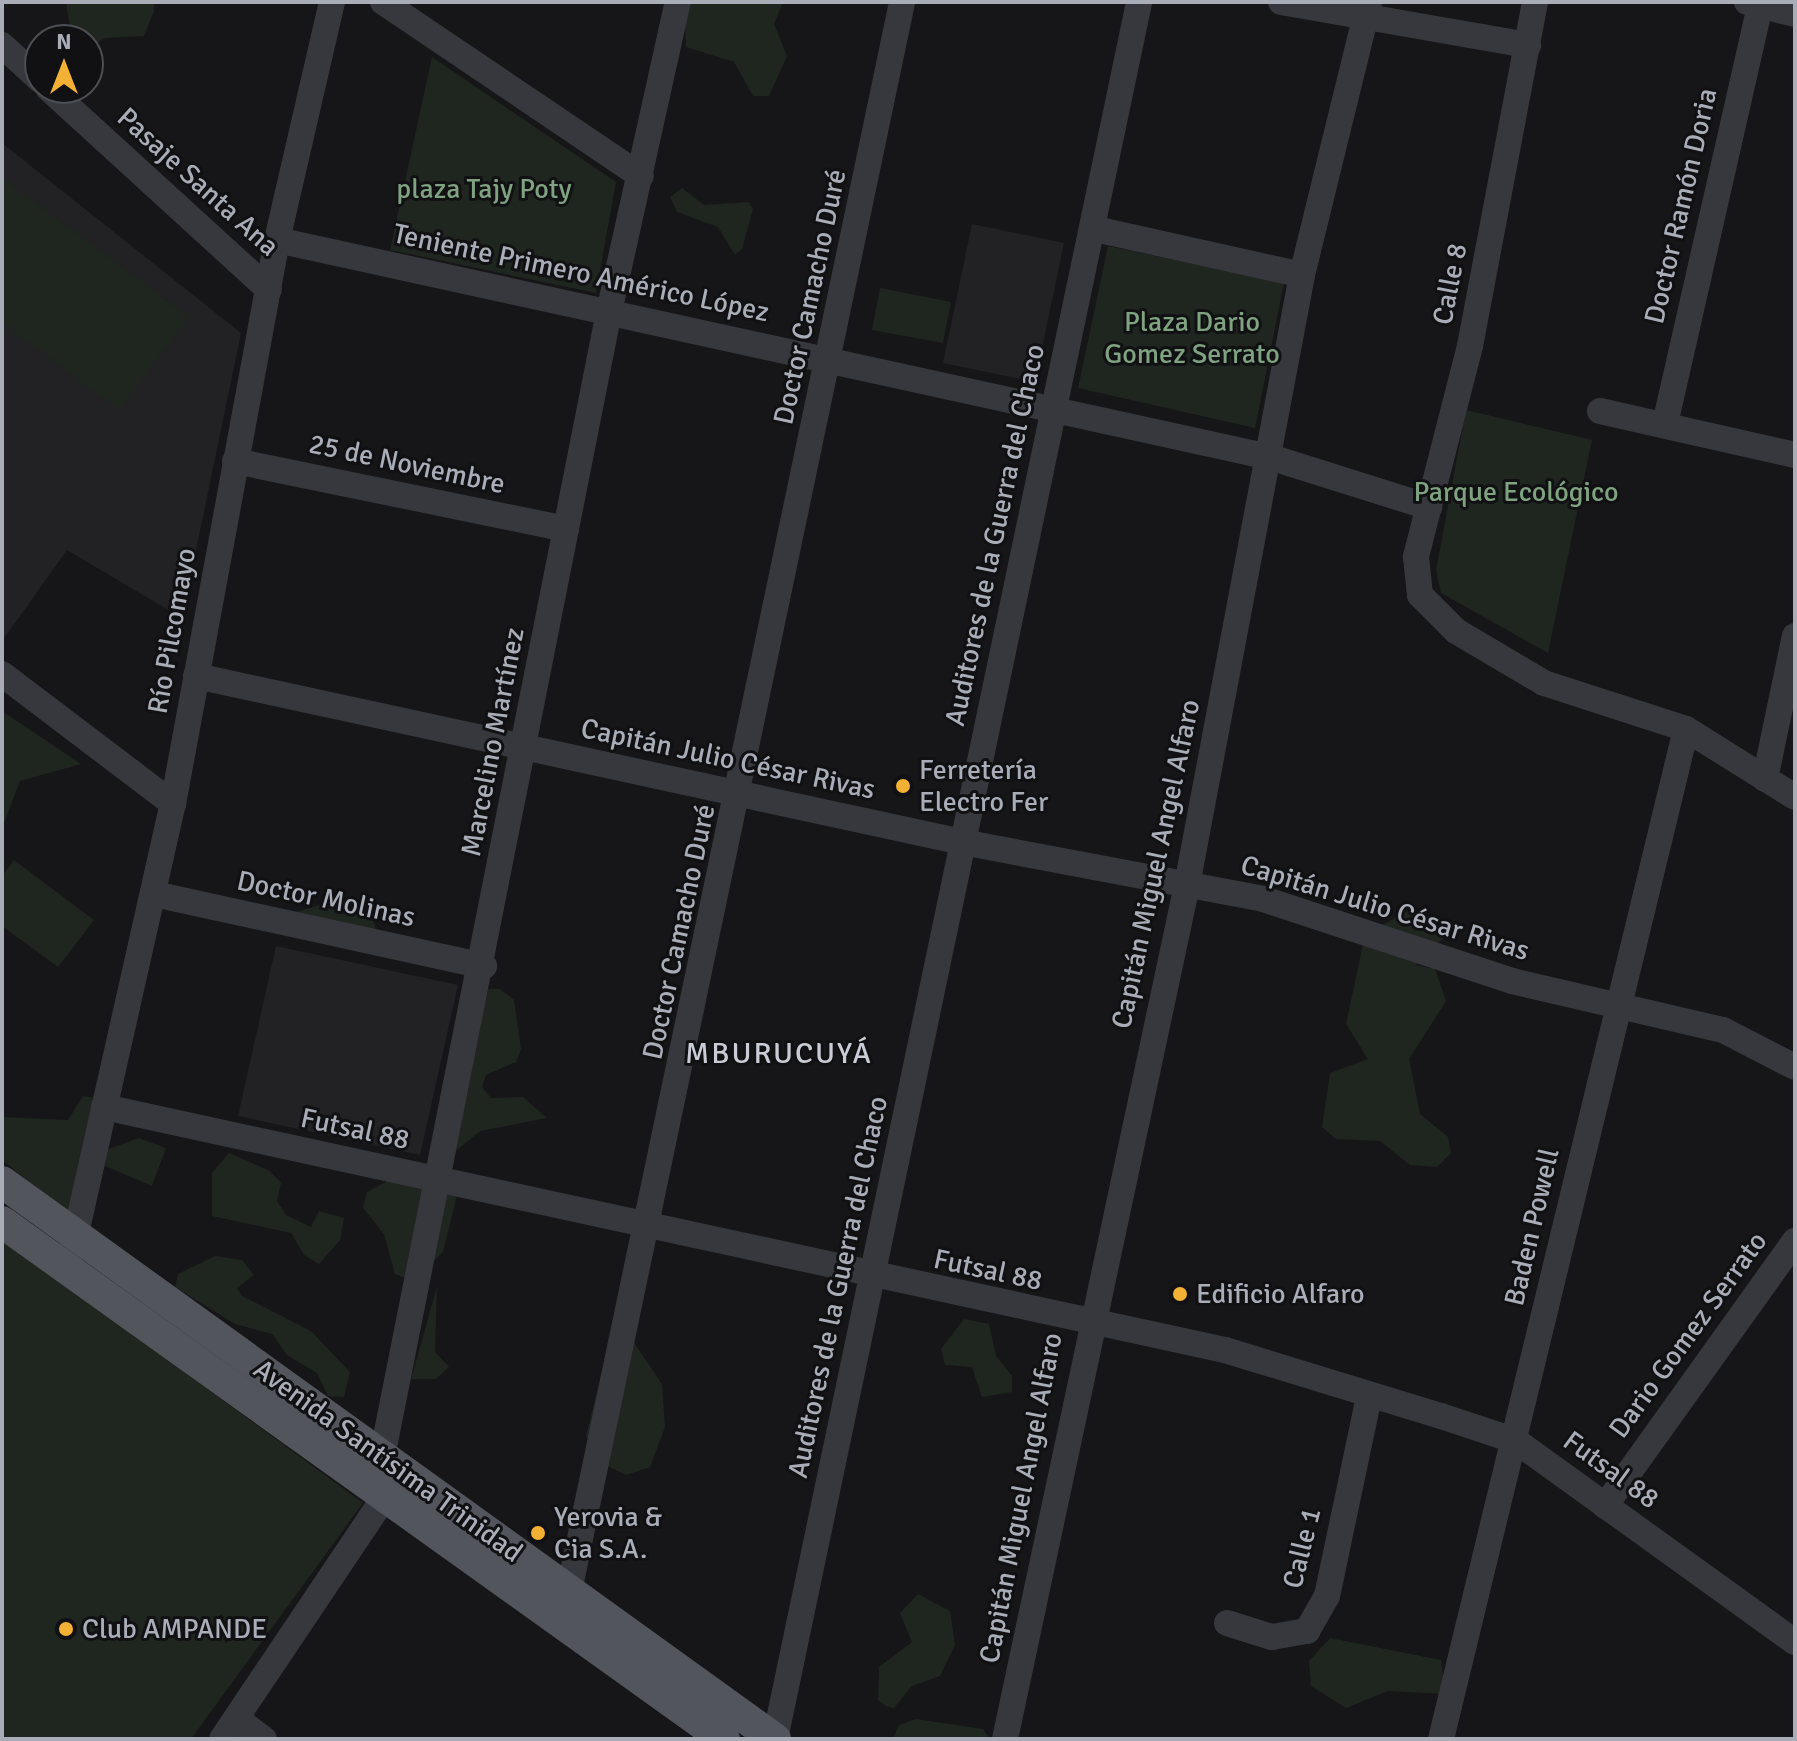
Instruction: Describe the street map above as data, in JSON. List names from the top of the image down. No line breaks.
{"streets":{"main road":["Avenida Santísima Trinidad"],"street":["Pasaje Santa Ana","Doctor Ramón Doria","Teniente Primero Américo López","Calle 8","Doctor Camacho Duré","25 de Noviembre","Auditores de la Guerra del Chaco","Río Pilcomayo","Marcelino Martínez","Capitán Julio César Rivas","Capitán Miguel Angel Alfaro","Doctor Molinas","Futsal 88","Baden Powell","Dario Gomez Serrato","Calle 1"]},"crossings":[["Pasaje Santa Ana","Río Pilcomayo"],["Teniente Primero Américo López","Calle 8"],["Teniente Primero Américo López","Doctor Camacho Duré"],["Teniente Primero Américo López","Auditores de la Guerra del Chaco"],["Teniente Primero Américo López","Río Pilcomayo"],["Teniente Primero Américo López","Marcelino Martínez"],["Teniente Primero Américo López","Capitán Miguel Angel Alfaro"],["Calle 8","Baden Powell"],["Doctor Camacho Duré","Capitán Julio César Rivas"],["Doctor Camacho Duré","Futsal 88"],["Doctor Camacho Duré","Avenida Santísima Trinidad"],["25 de Noviembre","Río Pilcomayo"],["25 de Noviembre","Marcelino Martínez"],["Auditores de la Guerra del Chaco","Capitán Julio César Rivas"],["Auditores de la Guerra del Chaco","Futsal 88"],["Auditores de la Guerra del Chaco","Avenida Santísima Trinidad"],["Río Pilcomayo","Capitán Julio César Rivas"],["Río Pilcomayo","Doctor Molinas"],["Río Pilcomayo","Futsal 88"],["Río Pilcomayo","Avenida Santísima Trinidad"],["Marcelino Martínez","Capitán Julio César Rivas"],["Marcelino Martínez","Doctor Molinas"],["Marcelino Martínez","Futsal 88"],["Marcelino Martínez","Avenida Santísima Trinidad"],["Capitán Julio César Rivas","Capitán Miguel Angel Alfaro"],["Capitán Julio César Rivas","Baden Powell"],["Capitán Miguel Angel Alfaro","Futsal 88"],["Futsal 88","Baden Powell"],["Futsal 88","Dario Gomez Serrato"],["Futsal 88","Calle 1"]],"districts":["MBURUCUYÁ"],"parks":["plaza Tajy Poty","Plaza Dario Gomez Serrato","Parque Ecológico"],"places":["Ferretería Electro Fer","Edificio Alfaro","Yerovia & Cia S.A.","Club AMPANDE"],"north":"top"}
